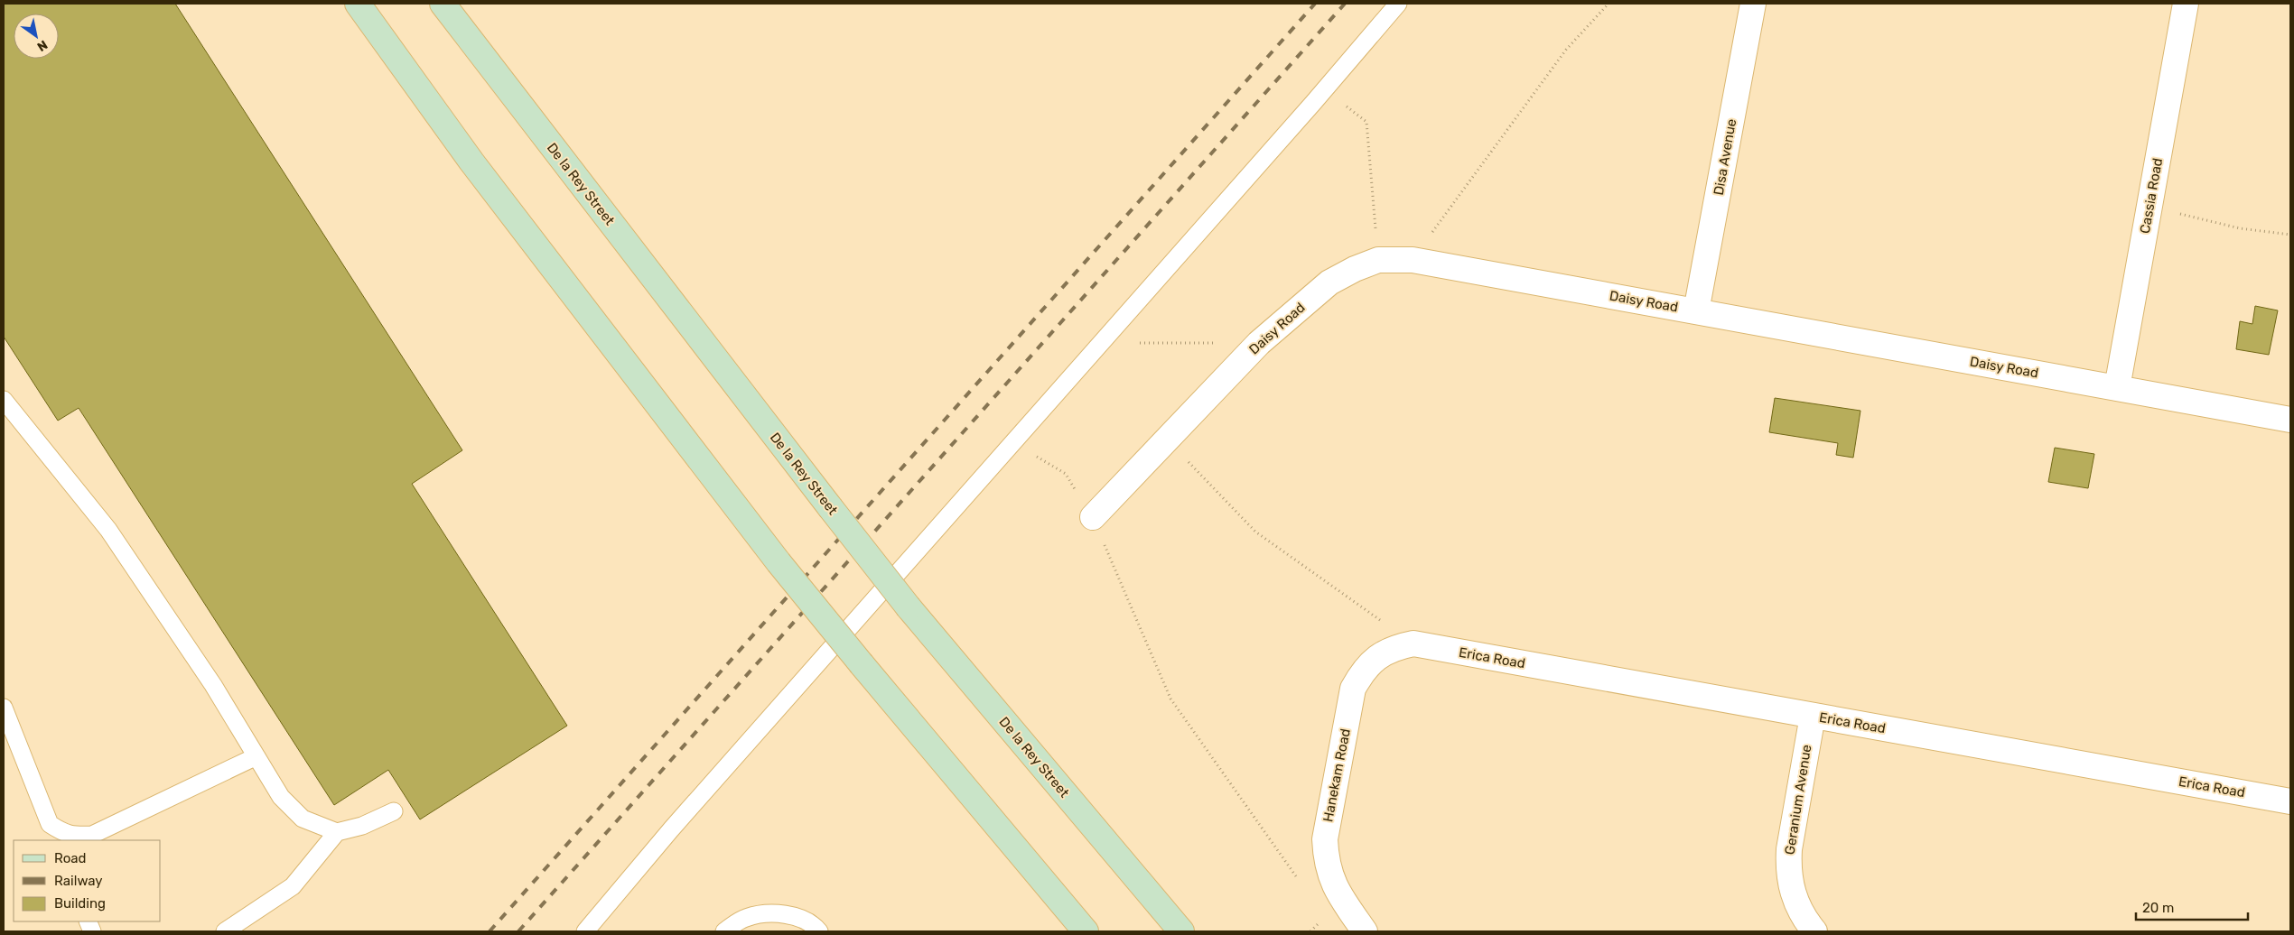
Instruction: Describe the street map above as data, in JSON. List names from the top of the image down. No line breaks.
{"streets":{"main road":["De la Rey Street"],"street":["Disa Avenue","Cassia Road","Daisy Road","Erica Road","Hanekam Road","Geranium Avenue"]},"crossings":[["Disa Avenue","Daisy Road"],["Cassia Road","Daisy Road"],["Erica Road","Hanekam Road"],["Erica Road","Geranium Avenue"]],"legend":["Road","Railway","Building"],"scale_bar":"20 m","north":"bottom right"}
